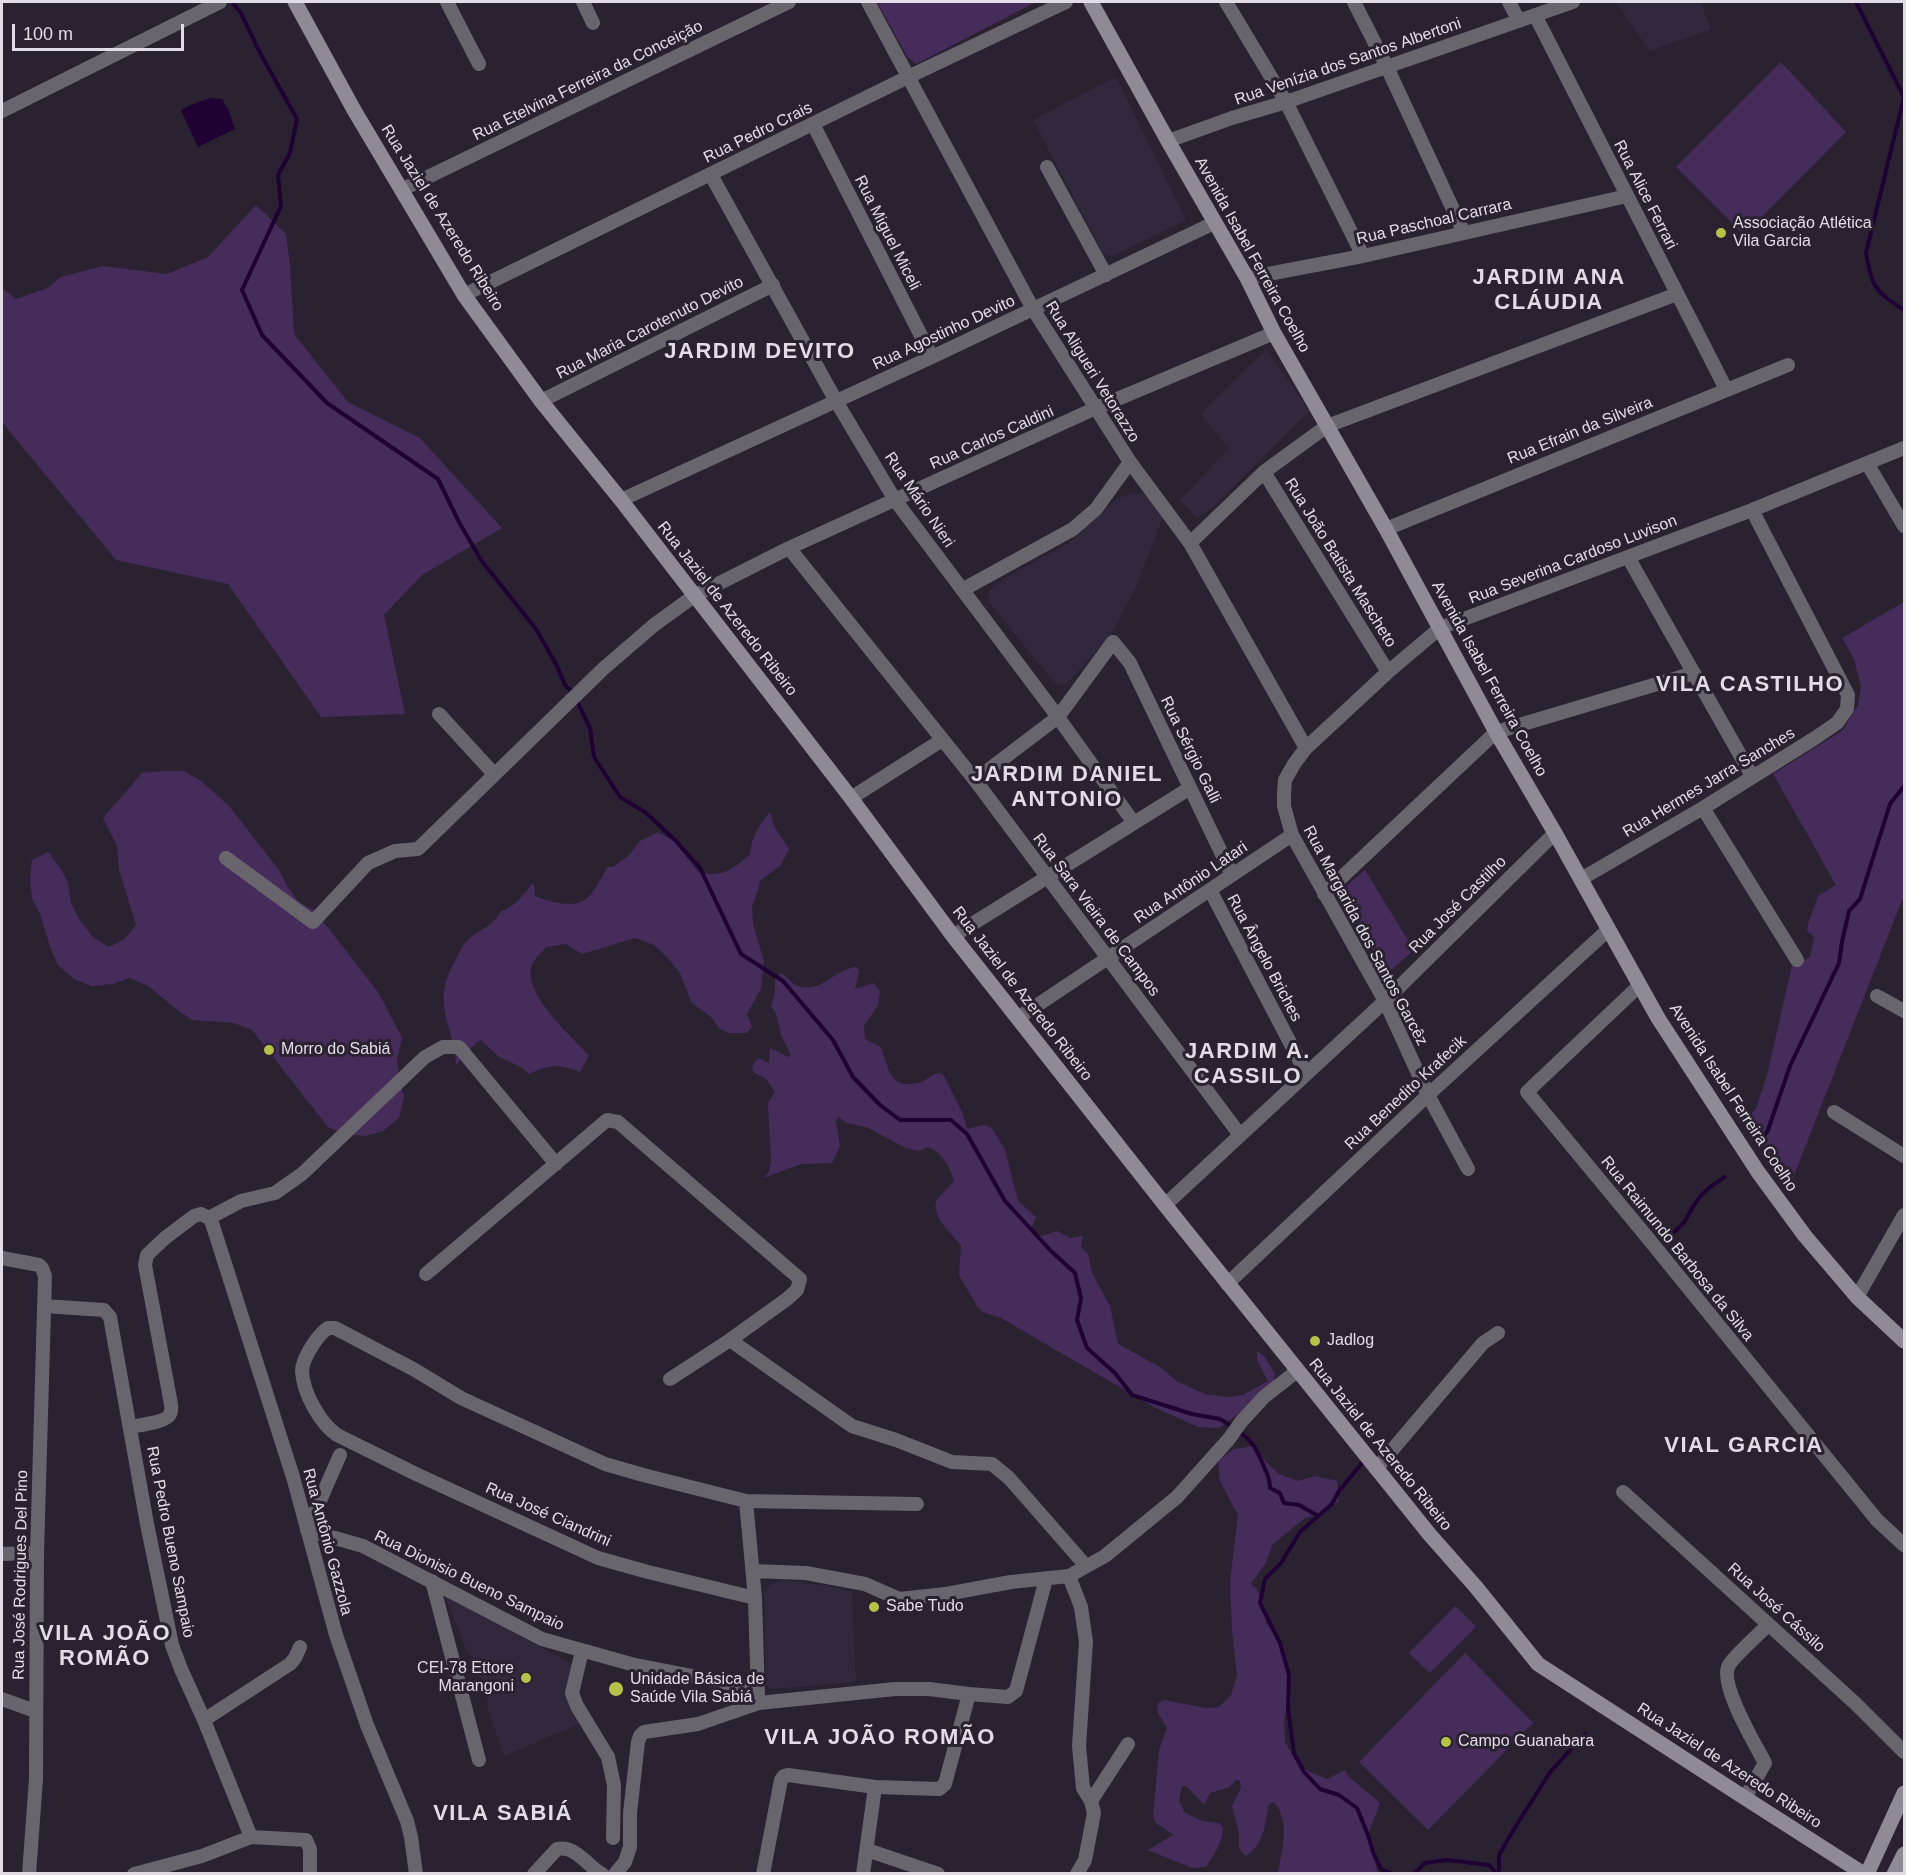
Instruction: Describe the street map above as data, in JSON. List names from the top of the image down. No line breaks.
{"streets":{"street":["Rua Venízia dos Santos Albertoni","Rua Etelvina Ferreira da Conceição","Rua Pedro Crais","Rua Alice Ferrari","Rua Jaziel de Azeredo Ribeiro","Rua Paschoal Carrara","Rua Miguel Miceli","Avenida Isabel Ferreira Coelho","Rua Maria Carotenuto Devito","Rua Agostinho Devito","Rua Aligueri Vetorazzo","Rua Efrain da Silveira","Rua Carlos Caldini","Rua Mário Nieri","Rua Severina Cardoso Luvison","Rua João Batista Mascheto","Rua Sérgio Galli","Rua Hermes Jarra Sanches","Rua Antônio Latari","Rua José Castilho","Rua Sara Vieira de Campos","Rua Margarida dos Santos Garcêz","Rua Ângelo Briches","Rua Benedito Krafecik","Rua Raimundo Barbosa da Silva","Rua José Ciandrini","Rua Pedro Bueno Sampaio","Rua Antônio Gazzola","Rua José Rodrigues Del Pino","Rua Dionisio Bueno Sampaio","Rua José Cássilo"]},"crossings":[["Rua Venízia dos Santos Albertoni","Rua Alice Ferrari"],["Rua Venízia dos Santos Albertoni","Avenida Isabel Ferreira Coelho"],["Rua Etelvina Ferreira da Conceição","Rua Jaziel de Azeredo Ribeiro"],["Rua Pedro Crais","Rua Jaziel de Azeredo Ribeiro"],["Rua Pedro Crais","Rua Miguel Miceli"],["Rua Pedro Crais","Rua Aligueri Vetorazzo"],["Rua Pedro Crais","Rua Mário Nieri"],["Rua Alice Ferrari","Rua Paschoal Carrara"],["Rua Alice Ferrari","Rua Efrain da Silveira"],["Rua Jaziel de Azeredo Ribeiro","Rua Maria Carotenuto Devito"],["Rua Jaziel de Azeredo Ribeiro","Rua Agostinho Devito"],["Rua Jaziel de Azeredo Ribeiro","Rua Carlos Caldini"],["Rua Jaziel de Azeredo Ribeiro","Rua Antônio Latari"],["Rua Jaziel de Azeredo Ribeiro","Rua José Castilho"],["Rua Jaziel de Azeredo Ribeiro","Rua Benedito Krafecik"],["Rua Paschoal Carrara","Avenida Isabel Ferreira Coelho"],["Rua Miguel Miceli","Rua Agostinho Devito"],["Avenida Isabel Ferreira Coelho","Rua Agostinho Devito"],["Avenida Isabel Ferreira Coelho","Rua Efrain da Silveira"],["Avenida Isabel Ferreira Coelho","Rua Carlos Caldini"],["Avenida Isabel Ferreira Coelho","Rua Severina Cardoso Luvison"],["Avenida Isabel Ferreira Coelho","Rua Hermes Jarra Sanches"],["Avenida Isabel Ferreira Coelho","Rua José Castilho"],["Avenida Isabel Ferreira Coelho","Rua Benedito Krafecik"],["Avenida Isabel Ferreira Coelho","Rua Raimundo Barbosa da Silva"],["Rua Maria Carotenuto Devito","Rua Mário Nieri"],["Rua Agostinho Devito","Rua Aligueri Vetorazzo"],["Rua Agostinho Devito","Rua Mário Nieri"],["Rua Aligueri Vetorazzo","Rua Carlos Caldini"],["Rua Aligueri Vetorazzo","Rua Severina Cardoso Luvison"],["Rua Aligueri Vetorazzo","Rua Margarida dos Santos Garcêz"],["Rua Carlos Caldini","Rua Mário Nieri"],["Rua Carlos Caldini","Rua Sara Vieira de Campos"],["Rua Mário Nieri","Rua Sérgio Galli"],["Rua Severina Cardoso Luvison","Rua João Batista Mascheto"],["Rua Severina Cardoso Luvison","Rua Hermes Jarra Sanches"],["Rua Severina Cardoso Luvison","Rua Margarida dos Santos Garcêz"],["Rua Sérgio Galli","Rua Antônio Latari"],["Rua Antônio Latari","Rua Sara Vieira de Campos"],["Rua Antônio Latari","Rua Margarida dos Santos Garcêz"],["Rua Antônio Latari","Rua Ângelo Briches"],["Rua José Castilho","Rua Sara Vieira de Campos"],["Rua José Castilho","Rua Margarida dos Santos Garcêz"],["Rua José Castilho","Rua Ângelo Briches"],["Rua Margarida dos Santos Garcêz","Rua Benedito Krafecik"],["Rua Pedro Bueno Sampaio","Rua José Rodrigues Del Pino"],["Rua Antônio Gazzola","Rua Dionisio Bueno Sampaio"]],"districts":["JARDIM ANA CLÁUDIA","JARDIM DEVITO","VILA CASTILHO","JARDIM DANIEL ANTONIO","JARDIM A. CASSILO","VIAL GARCIA","VILA JOÃO ROMÃO","VILA JOÃO ROMÃO","VILA SABIÁ"],"places":["Associação Atlética Vila Garcia","Morro do Sabiá","Jadlog","Sabe Tudo","CEI-78 Ettore Marangoni","Unidade Básica de Saúde Vila Sabiá","Campo Guanabara"],"scale_bar":"100 m"}
